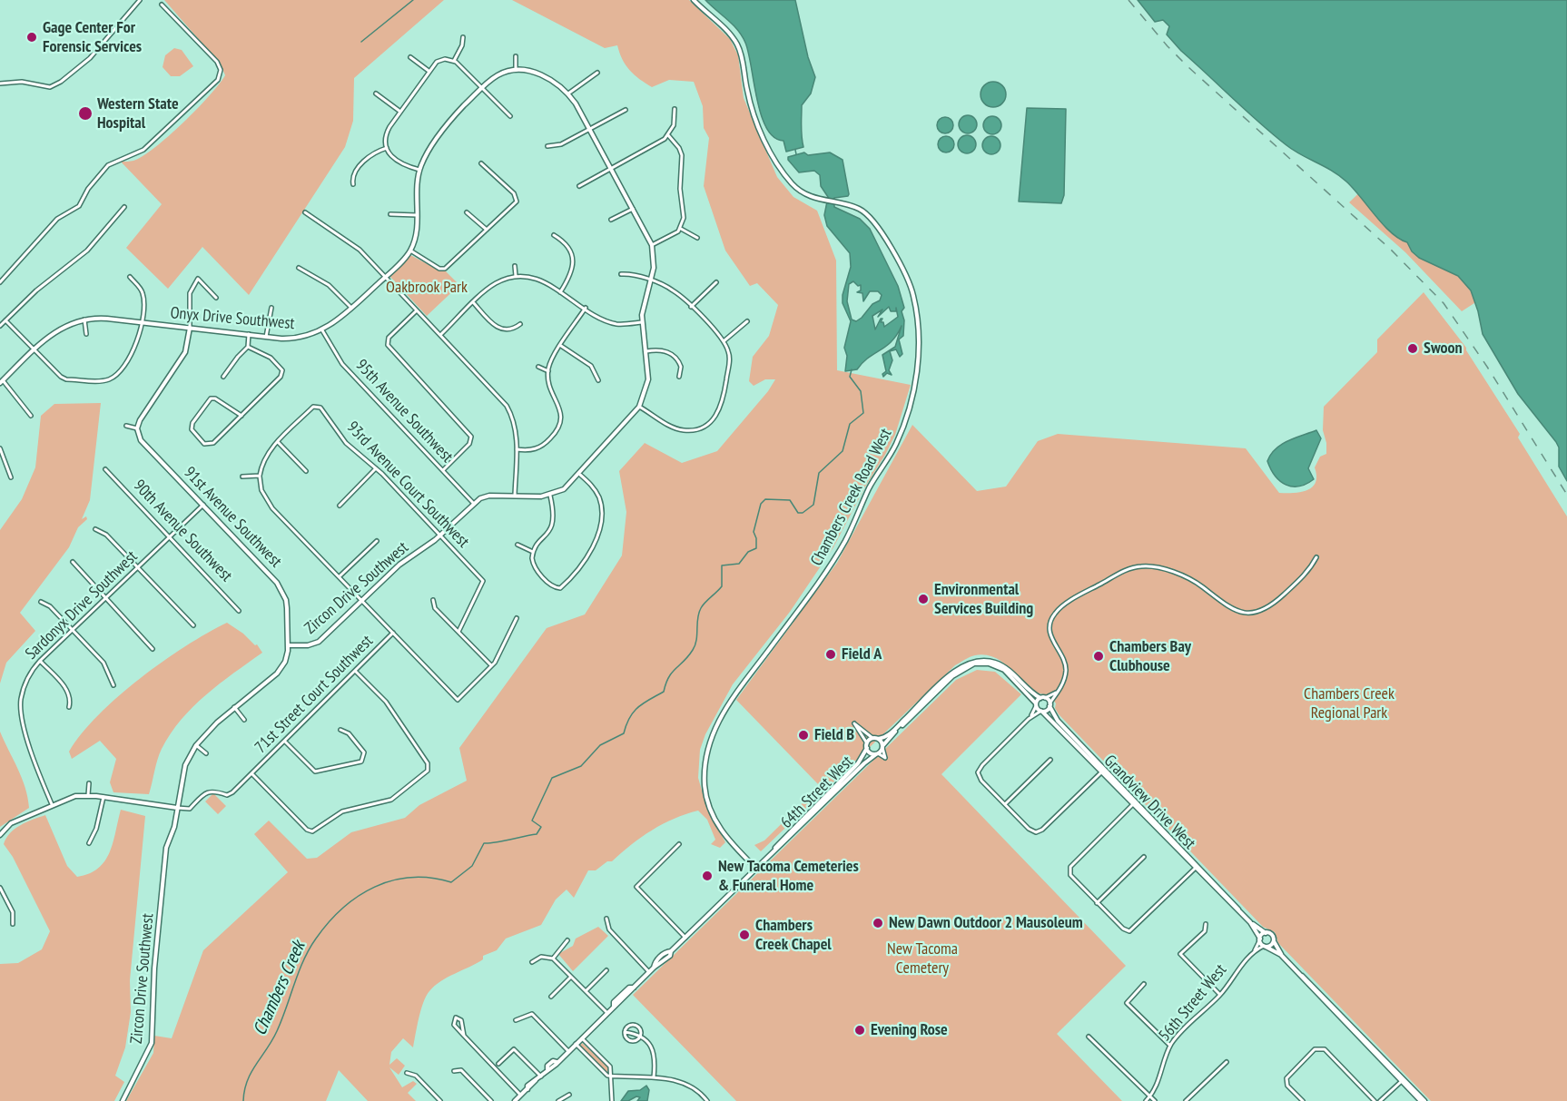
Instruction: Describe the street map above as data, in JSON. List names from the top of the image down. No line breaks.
{"streets":{"street":["Onyx Drive Southwest","95th Avenue Southwest","93rd Avenue Court Southwest","Chambers Creek Road West","91st Avenue Southwest","90th Avenue Southwest","Zircon Drive Southwest","Sardonyx Drive Southwest","71st Street Court Southwest","64th Street West","Grandview Drive West","56th Street West"]},"crossings":[["Onyx Drive Southwest","95th Avenue Southwest"],["95th Avenue Southwest","Zircon Drive Southwest"],["93rd Avenue Court Southwest","Zircon Drive Southwest"],["Chambers Creek Road West","64th Street West"],["91st Avenue Southwest","Zircon Drive Southwest"],["91st Avenue Southwest","Sardonyx Drive Southwest"],["90th Avenue Southwest","Sardonyx Drive Southwest"],["Zircon Drive Southwest","71st Street Court Southwest"],["Grandview Drive West","56th Street West"]],"water":["Chambers Creek"],"parks":["Oakbrook Park","Chambers Creek Regional Park","New Tacoma Cemetery"],"places":["Gage Center For Forensic Services","Western State Hospital","Swoon","Environmental Services Building","Field A","Chambers Bay Clubhouse","Field B","New Tacoma Cemeteries & Funeral Home","New Dawn Outdoor 2 Mausoleum","Chambers Creek Chapel","Evening Rose"]}
